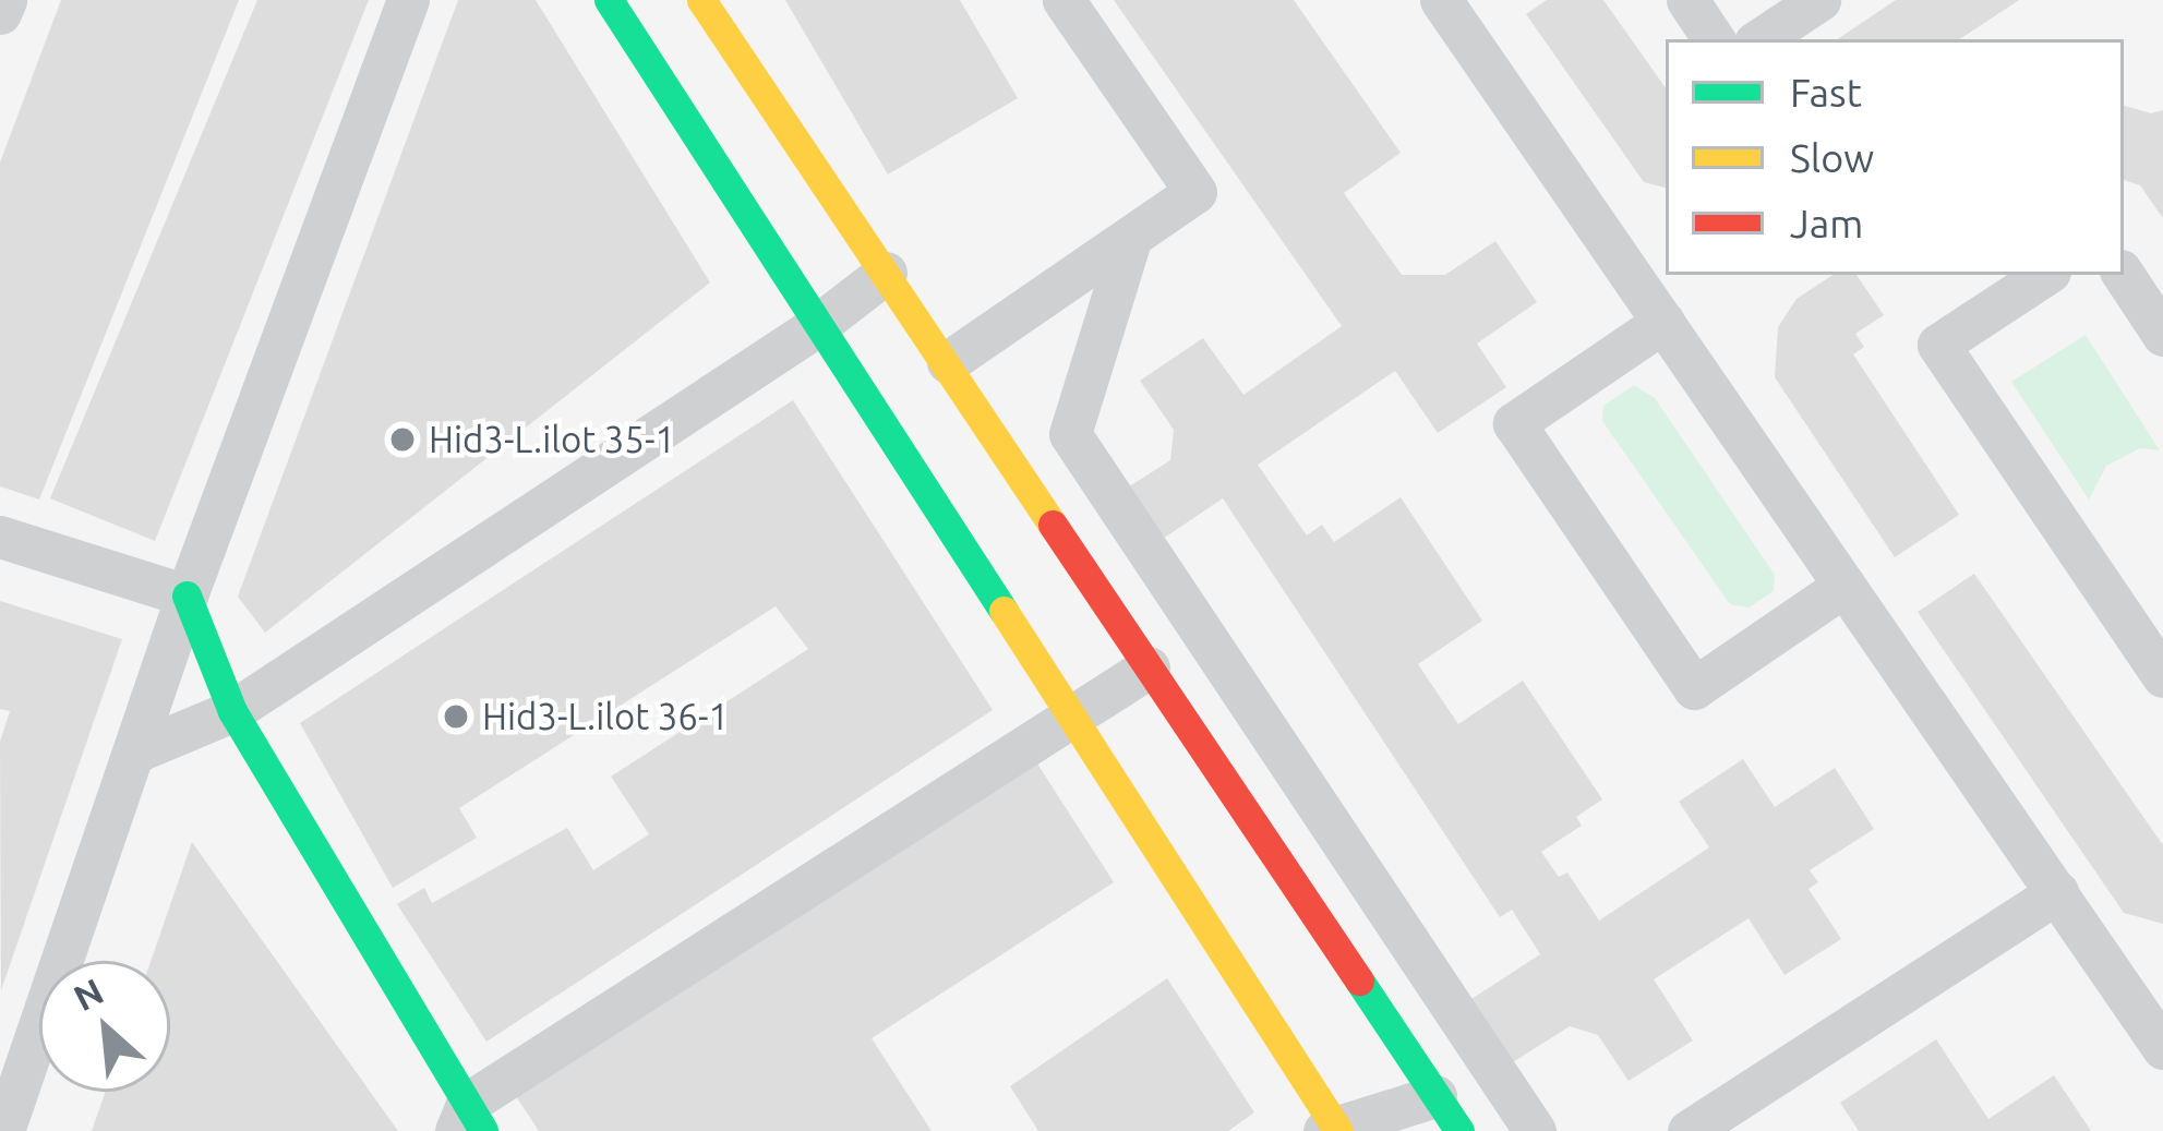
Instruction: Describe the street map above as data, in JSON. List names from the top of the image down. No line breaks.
{"places":["Hid3-L.ilot 35-1","Hid3-L.ilot 36-1"],"legend":["Fast","Slow","Jam"],"north":"top left"}
